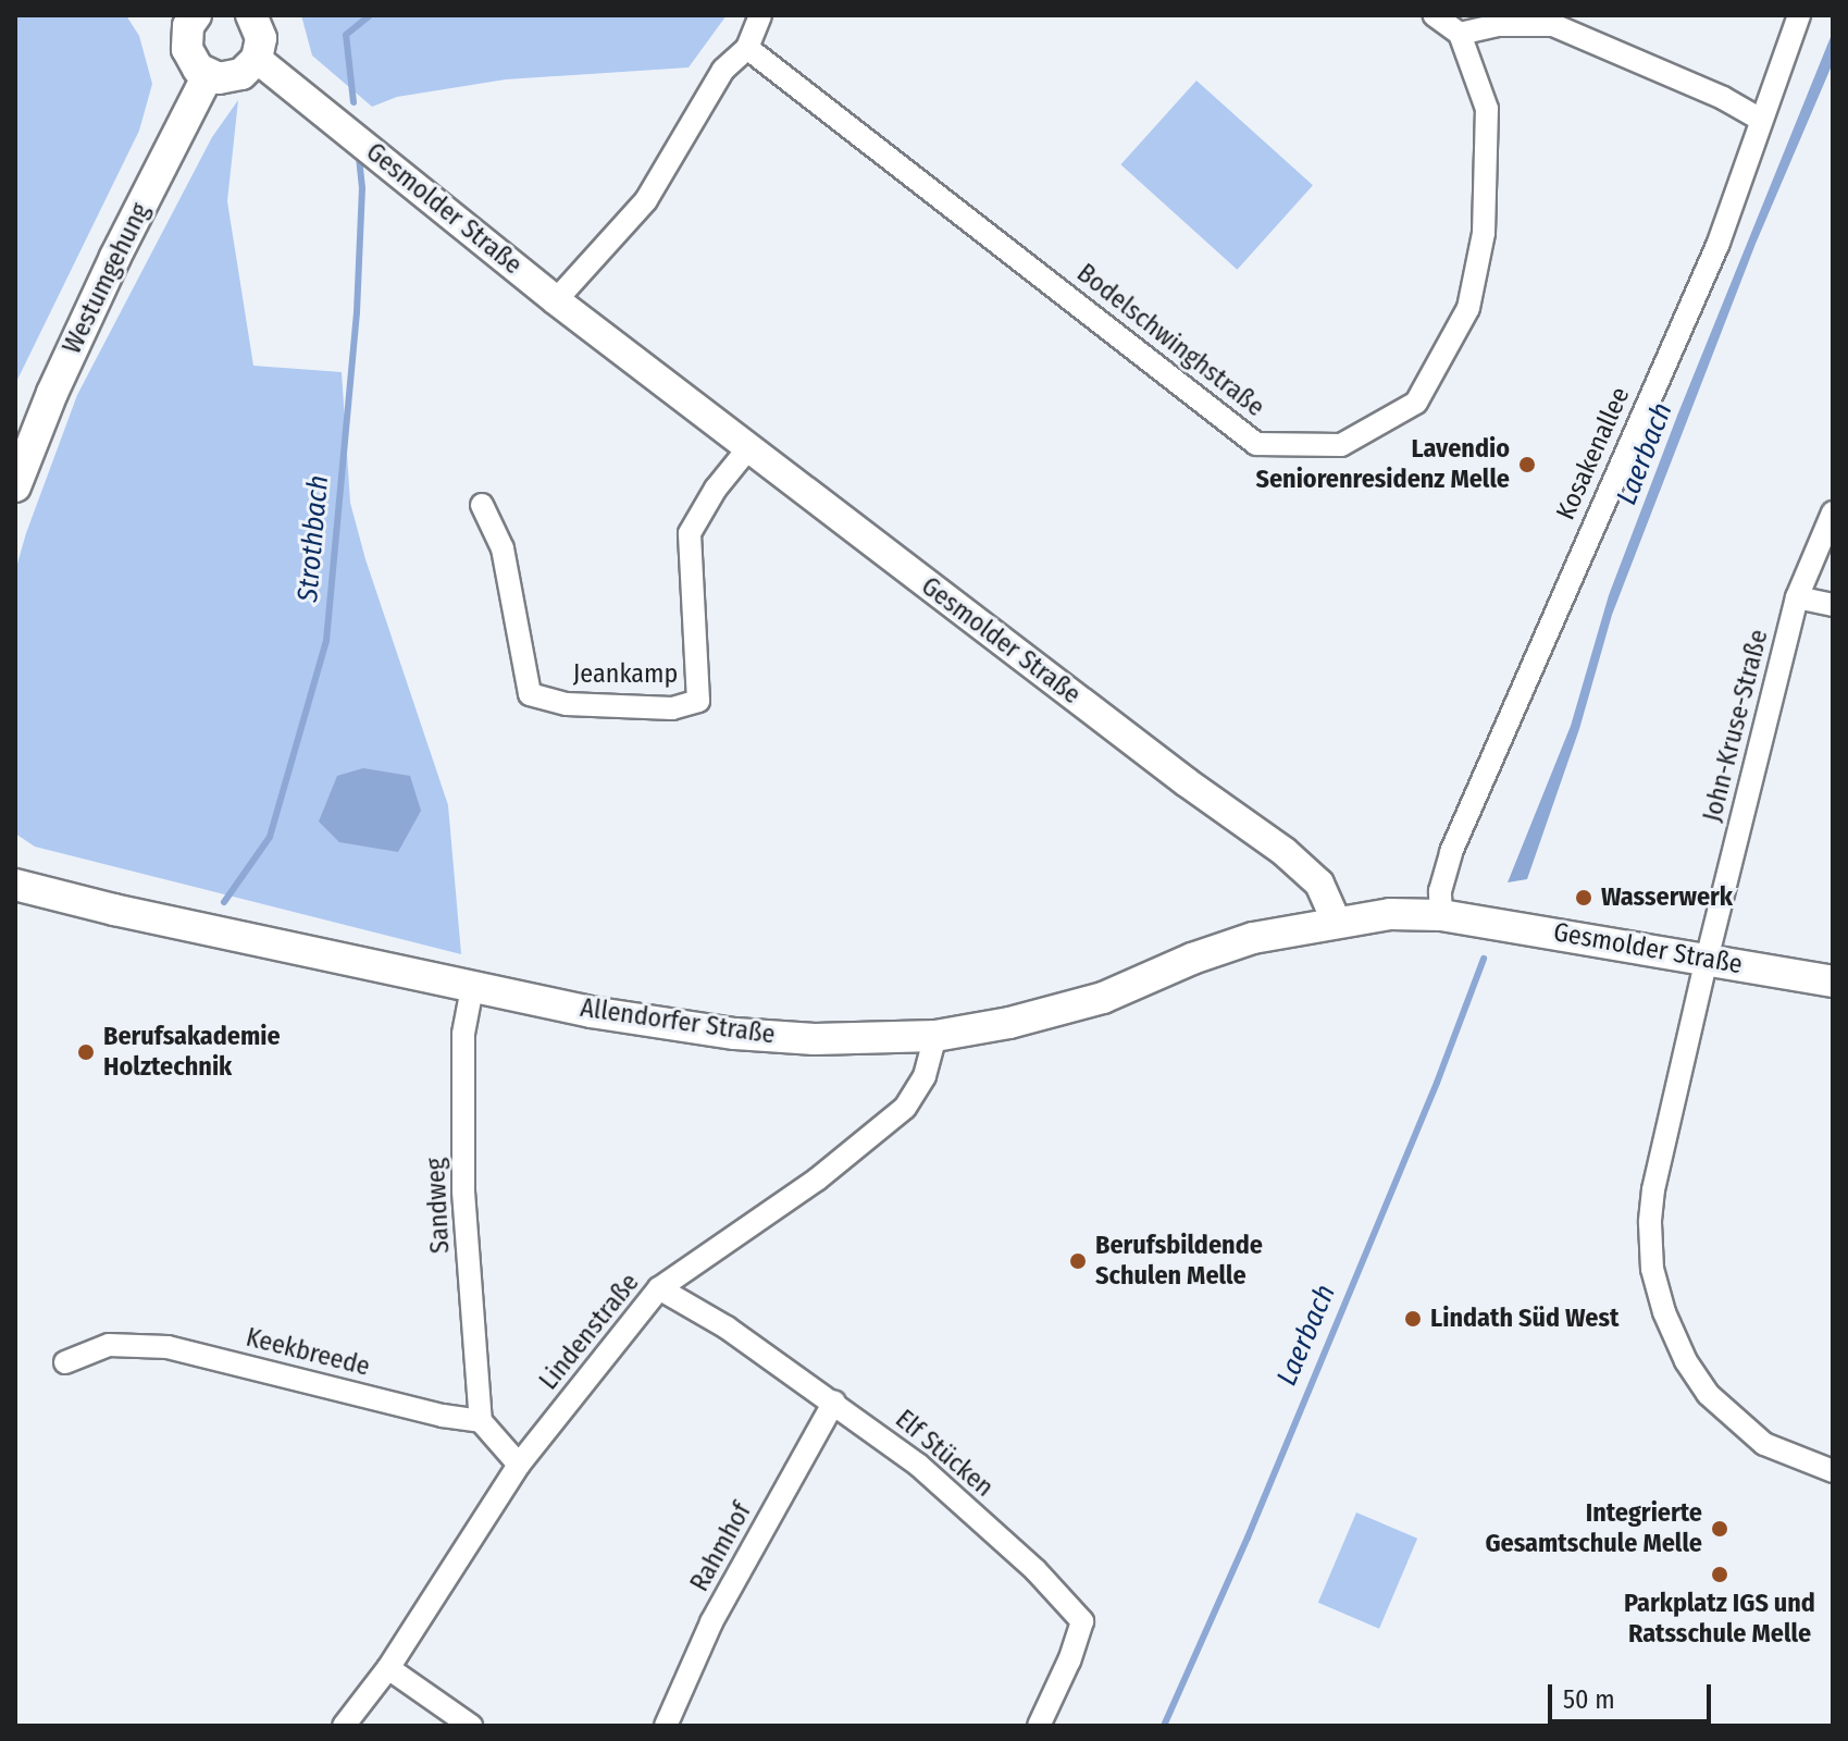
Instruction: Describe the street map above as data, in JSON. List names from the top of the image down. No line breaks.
{"streets":{"main road":["Gesmolder Straße","Westumgehung","Allendorfer Straße"],"street":["Bodelschwinghstraße","Kosakenallee","Jeankamp","John-Kruse-Straße","Sandweg","Lindenstraße","Keekbreede","Elf Stücken","Rahmhof"]},"crossings":[["Gesmolder Straße","Kosakenallee"],["Gesmolder Straße","Jeankamp"],["Gesmolder Straße","John-Kruse-Straße"],["Gesmolder Straße","Allendorfer Straße"],["Allendorfer Straße","Sandweg"],["Allendorfer Straße","Lindenstraße"],["Sandweg","Keekbreede"],["Lindenstraße","Elf Stücken"],["Elf Stücken","Rahmhof"]],"water":["Laerbach","Strothbach"],"places":["Lavendio Seniorenresidenz Melle","Wasserwerk","Berufsakademie Holztechnik","Berufsbildende Schulen Melle","Lindath Süd West","Integrierte Gesamtschule Melle","Parkplatz IGS und Ratsschule Melle"],"scale_bar":"50 m"}
